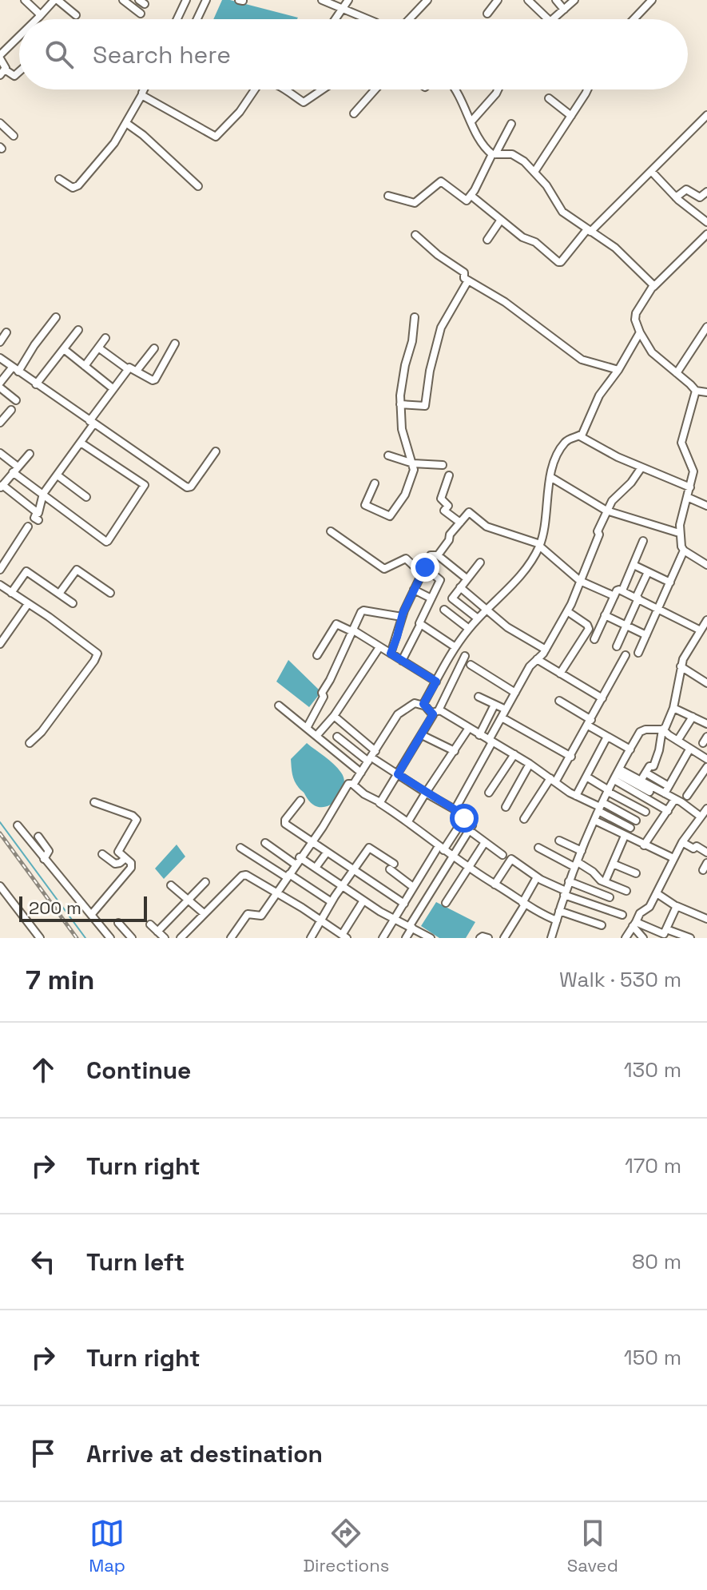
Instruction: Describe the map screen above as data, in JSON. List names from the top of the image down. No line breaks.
{"scale_bar":"200 m","page":{"search":"Search here","scale":"200 m","heading":["7 min","Walk · 530 m"],"list":[["Continue","130 m"],["Turn right","170 m"],["Turn left","80 m"],["Turn right","150 m"],"Arrive at destination"],"nav":["Map","Directions","Saved"]}}
